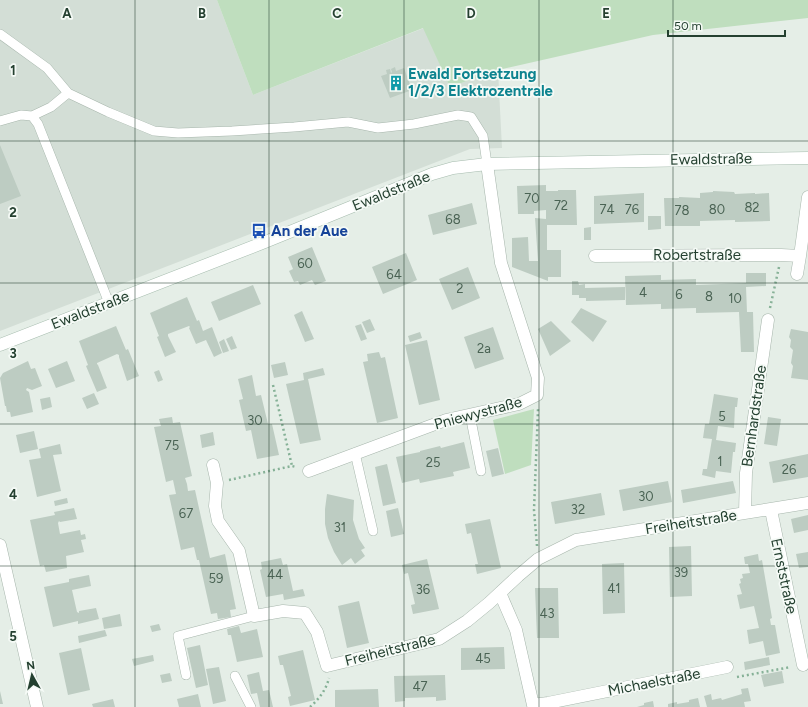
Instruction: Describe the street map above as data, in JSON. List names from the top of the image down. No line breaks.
{"streets":{"street":["Ewaldstraße","Robertstraße","Pniewystraße","Bernhardstraße","Freiheitstraße","Ernststraße","Michaelstraße"]},"crossings":[["Ewaldstraße","Pniewystraße"],["Bernhardstraße","Freiheitstraße"],["Freiheitstraße","Ernststraße"],["Freiheitstraße","Michaelstraße"]],"places":{"building":["Ewald Fortsetzung 1/2/3 Elektrozentrale"],"bus stop":["An der Aue"]},"house_numbers":["70","72","82","74","76","80","78","68","60","64","2","4","6","8","10","2a","5","30","75","1","25","26","30","32","67","31","39","44","59","41","36","43","45","47"],"scale_bar":"50 m","north":"top","grid":{"columns":["A","B","C","D","E"],"rows":["1","2","3","4","5"]}}
